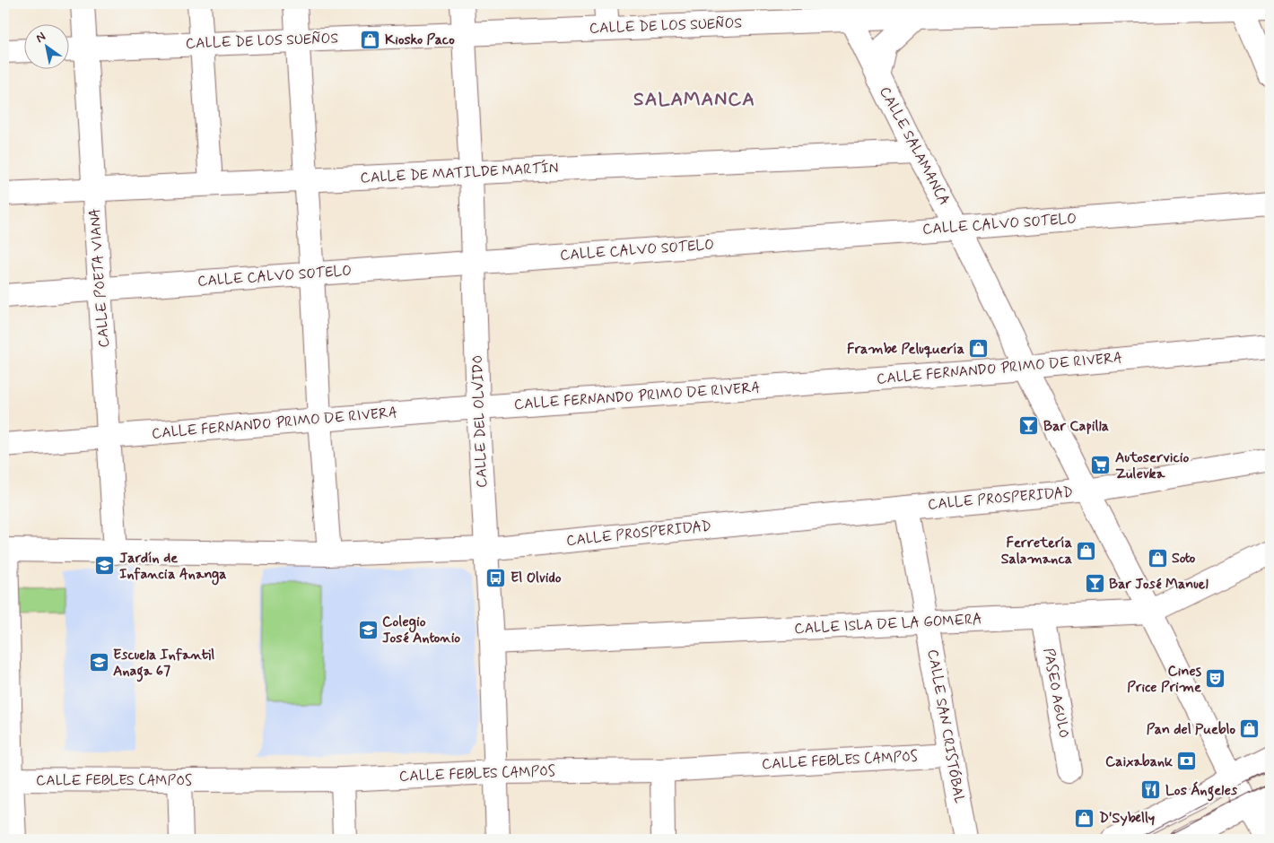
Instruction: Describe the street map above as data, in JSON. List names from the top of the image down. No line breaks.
{"streets":{"street":["CALLE DE LOS SUEÑOS","CALLE SALAMANCA","CALLE DE MATILDE MARTÍN","CALLE CALVO SOTELO","CALLE POETA VIANA","CALLE FERNANDO PRIMO DE RIVERA","CALLE DEL OLVIDO","CALLE PROSPERIDAD","CALLE ISLA DE LA GOMERA","PASEO AGULO","CALLE SAN CRISTÓBAL","CALLE FEBLES CAMPOS"]},"crossings":[["CALLE DE LOS SUEÑOS","CALLE SALAMANCA"],["CALLE DE LOS SUEÑOS","CALLE POETA VIANA"],["CALLE DE LOS SUEÑOS","CALLE DEL OLVIDO"],["CALLE SALAMANCA","CALLE DE MATILDE MARTÍN"],["CALLE SALAMANCA","CALLE CALVO SOTELO"],["CALLE SALAMANCA","CALLE FERNANDO PRIMO DE RIVERA"],["CALLE SALAMANCA","CALLE PROSPERIDAD"],["CALLE SALAMANCA","CALLE ISLA DE LA GOMERA"],["CALLE DE MATILDE MARTÍN","CALLE POETA VIANA"],["CALLE DE MATILDE MARTÍN","CALLE DEL OLVIDO"],["CALLE CALVO SOTELO","CALLE POETA VIANA"],["CALLE CALVO SOTELO","CALLE DEL OLVIDO"],["CALLE POETA VIANA","CALLE FERNANDO PRIMO DE RIVERA"],["CALLE POETA VIANA","CALLE PROSPERIDAD"],["CALLE FERNANDO PRIMO DE RIVERA","CALLE DEL OLVIDO"],["CALLE DEL OLVIDO","CALLE PROSPERIDAD"],["CALLE DEL OLVIDO","CALLE ISLA DE LA GOMERA"],["CALLE DEL OLVIDO","CALLE FEBLES CAMPOS"],["CALLE PROSPERIDAD","CALLE SAN CRISTÓBAL"],["CALLE ISLA DE LA GOMERA","PASEO AGULO"],["CALLE ISLA DE LA GOMERA","CALLE SAN CRISTÓBAL"],["CALLE SAN CRISTÓBAL","CALLE FEBLES CAMPOS"]],"districts":["SALAMANCA"],"places":{"shop":["Kiosko Paco","Frambe Peluquería","Ferretería Salamanca","Soto","Pan del Pueblo","D'Sybelly"],"bar":["Bar Capilla","Bar José Manuel"],"supermarket":["Autoservicio Zulevka"],"school or university":["Jardín de Infancia Ananga","Colegio José Antonio","Escuela Infantil Anaga 67"],"bus stop":["El Olvido"],"theatre":["Cines Price Prime"],"bank":["Caixabank"],"restaurant":["Los Ángeles"]},"north":"top left"}
